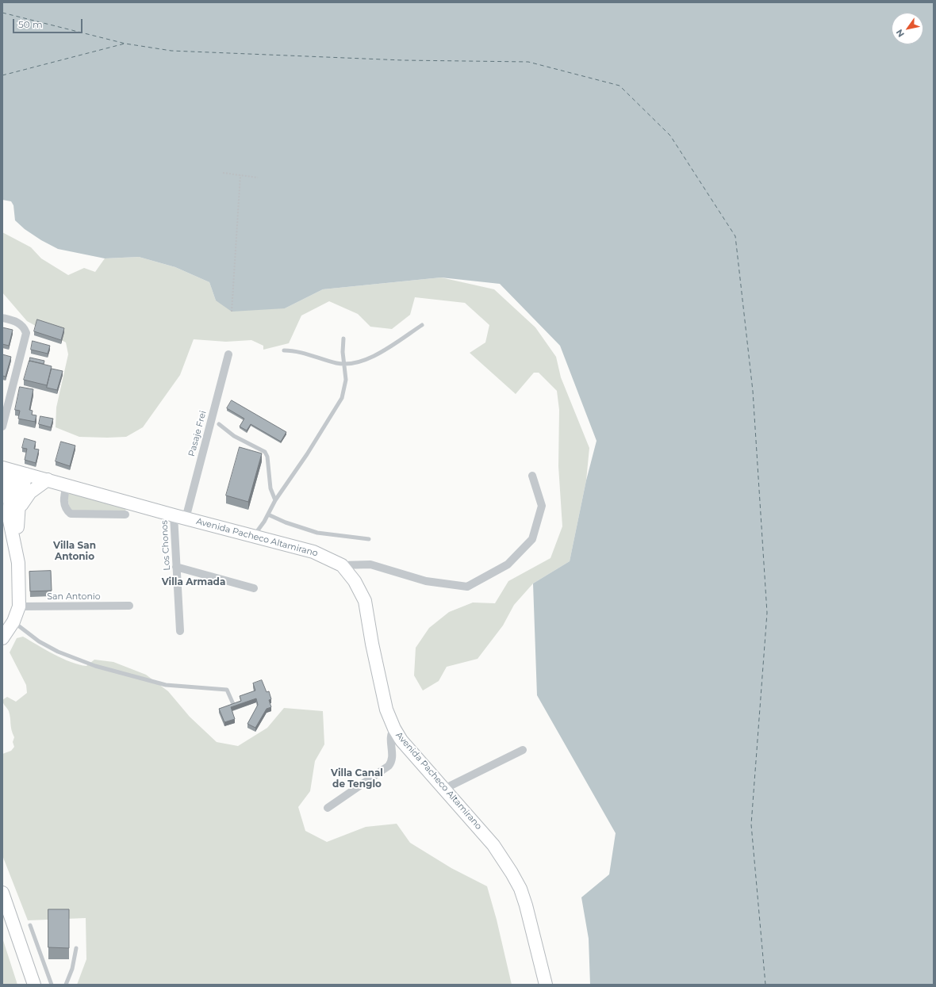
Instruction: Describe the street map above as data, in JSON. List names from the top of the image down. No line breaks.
{"streets":{"main road":["Avenida Pacheco Altamirano"],"street":["Pasaje Frei","Los Chonos","San Antonio"]},"crossings":[["Pasaje Frei","Avenida Pacheco Altamirano"],["Avenida Pacheco Altamirano","Los Chonos"]],"districts":["Villa San Antonio","Villa Armada","Villa Canal de Tenglo"],"scale_bar":"50 m","north":"bottom left"}
